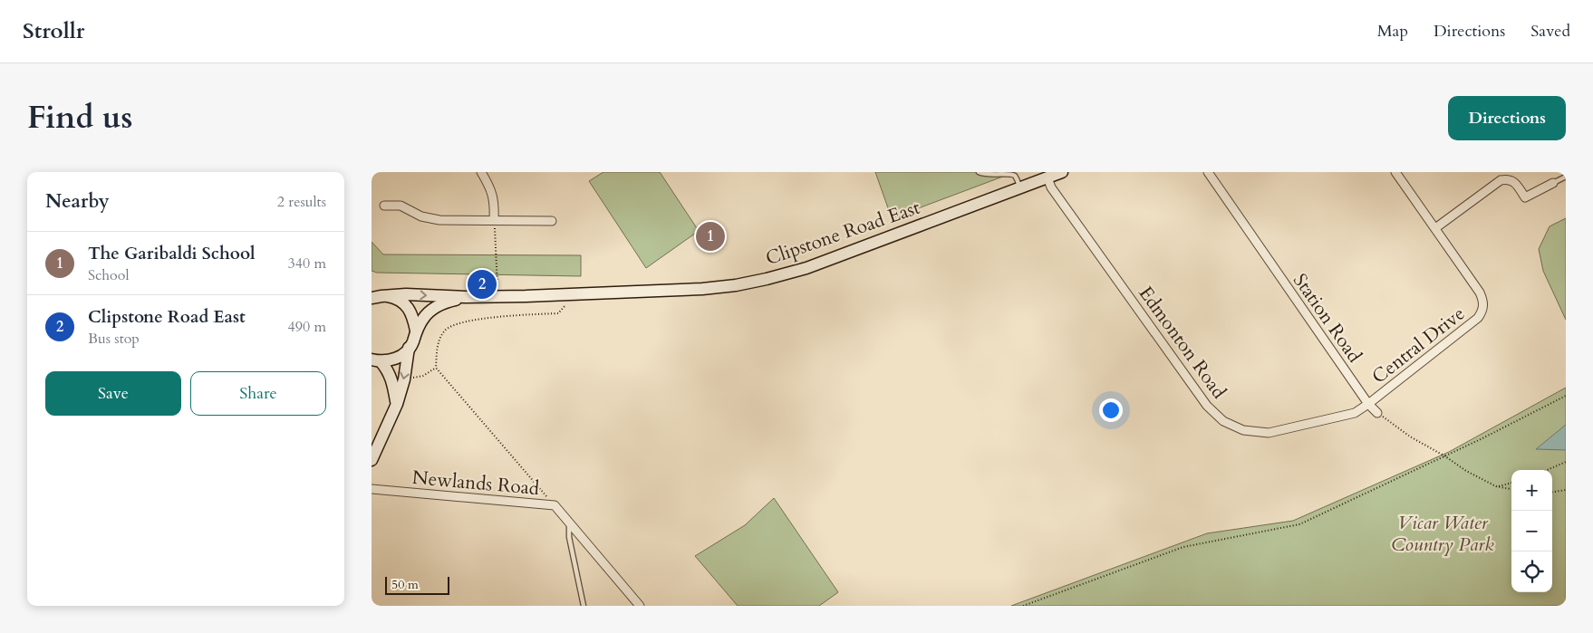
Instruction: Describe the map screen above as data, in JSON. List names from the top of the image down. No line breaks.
{"streets":{"main road":["Clipstone Road East"],"street":["Station Road","Edmonton Road","Central Drive","Newlands Road"]},"crossings":[["Clipstone Road East","Edmonton Road"],["Station Road","Edmonton Road"],["Station Road","Central Drive"],["Edmonton Road","Central Drive"]],"parks":["Vicar Water Country Park"],"scale_bar":"50 m","page":{"header":"Strollr","nav":["Map","Directions","Saved"],"title":"Find us","buttons":["Directions",["Save","Share"]],"heading":["Nearby","2 results"],"pins":["1","2"],"list":[{"mark":"1","name":"The Garibaldi School","note":"School","value":"340 m"},{"mark":"2","name":"Clipstone Road East","note":"Bus stop","value":"490 m"}],"map_buttons":["+","−"],"scale":"50 m"}}
